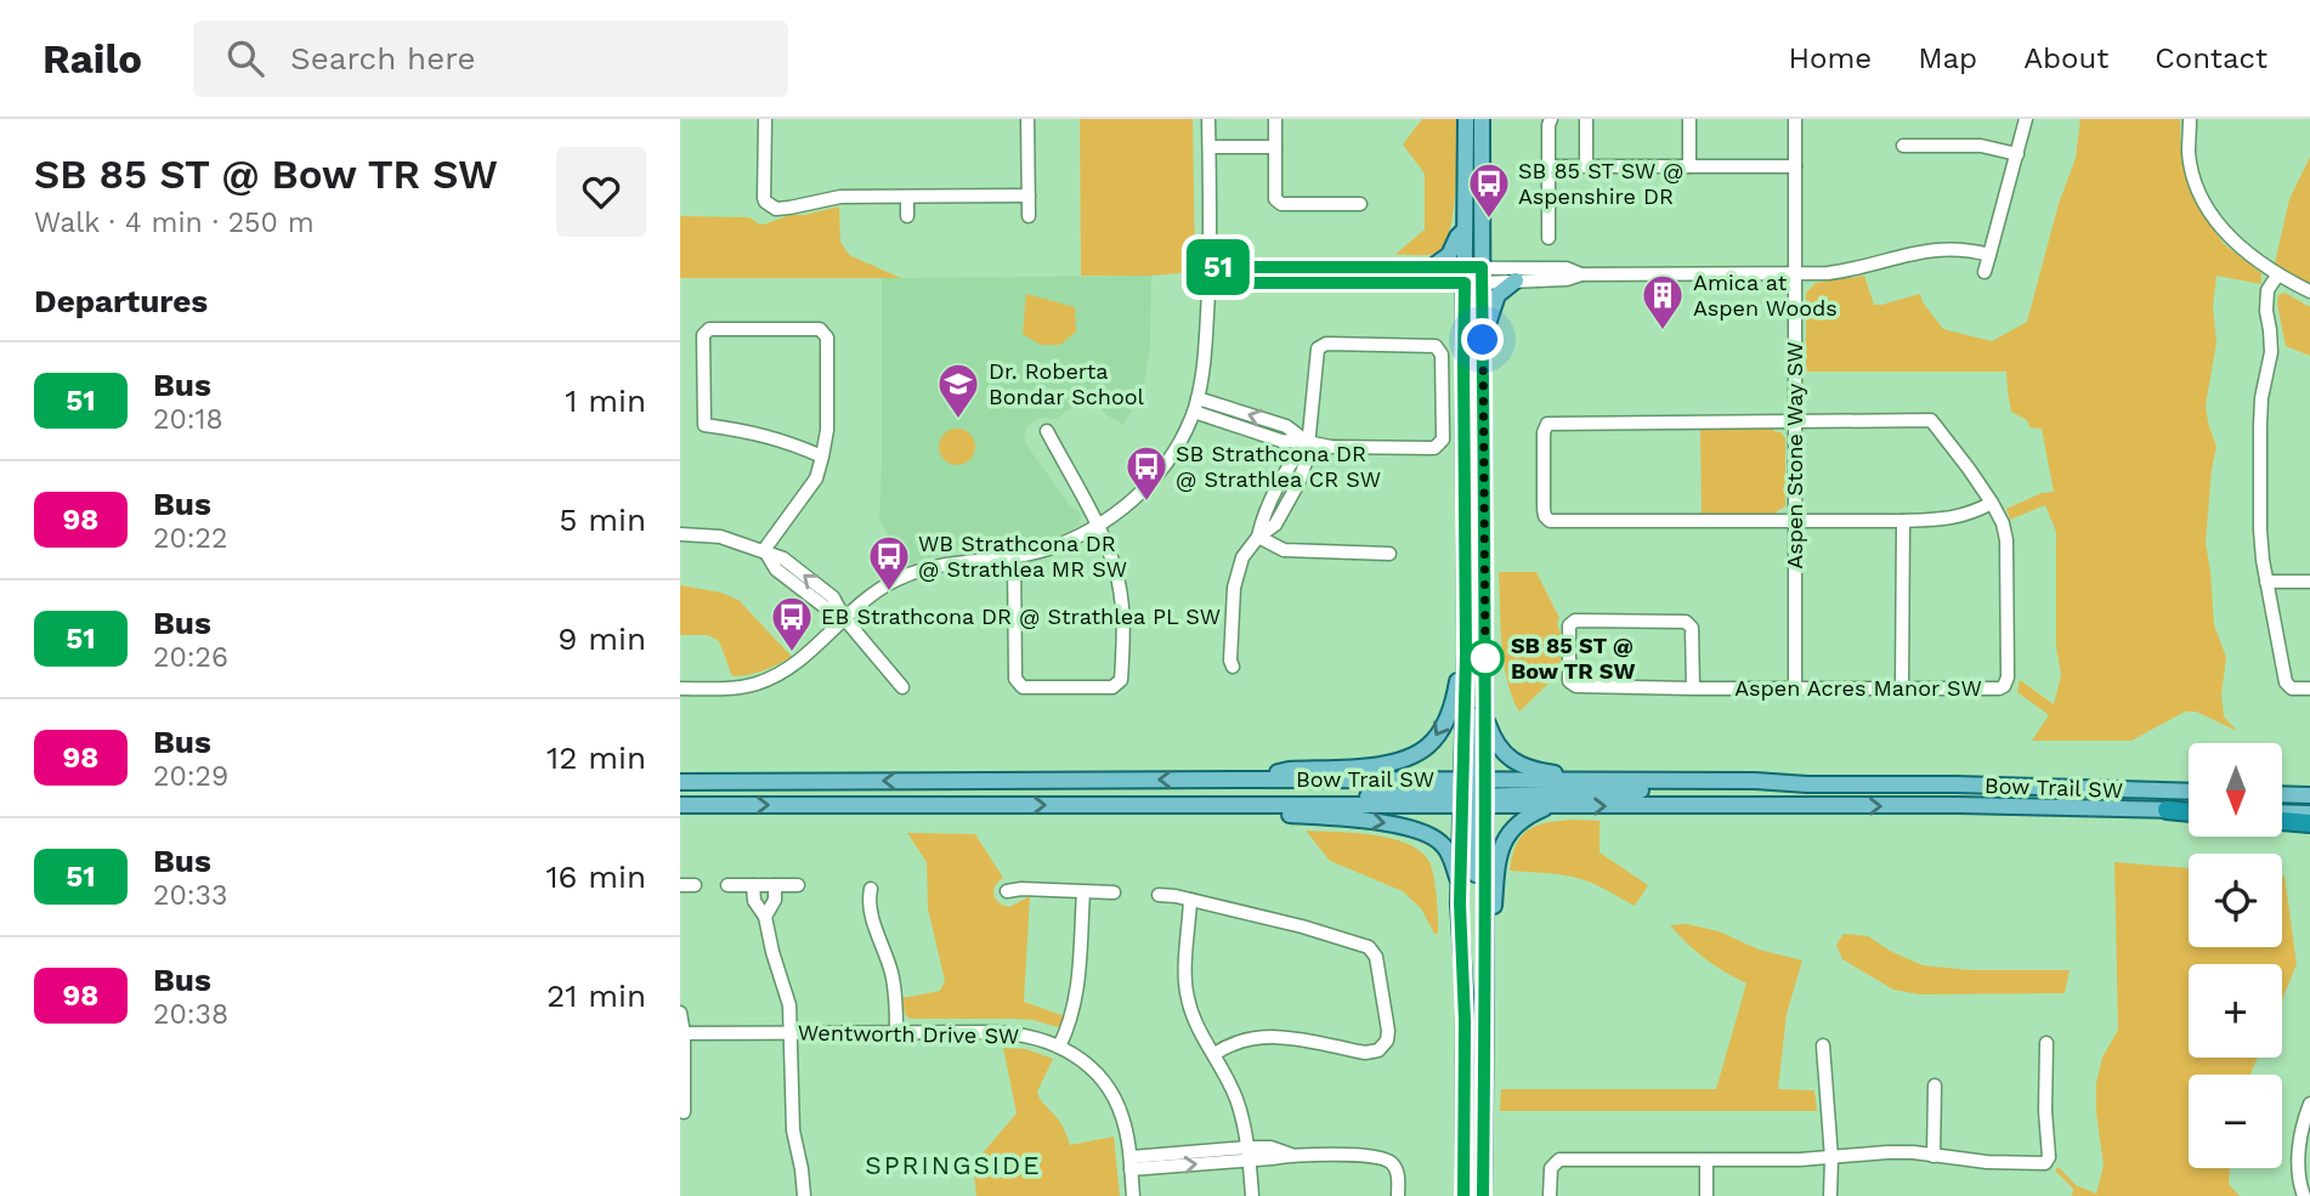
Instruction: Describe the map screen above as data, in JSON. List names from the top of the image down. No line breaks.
{"streets":{"main road":["Bow Trail SW"],"street":["Aspen Stone Way SW","Aspen Acres Manor SW","Wentworth Drive SW"]},"crossings":[["Aspen Stone Way SW","Aspen Acres Manor SW"]],"districts":["SPRINGSIDE"],"places":{"bus stop":["SB 85 ST SW @ Aspenshire DR","SB Strathcona DR @ Strathlea CR SW","WB Strathcona DR @ Strathlea MR SW","EB Strathcona DR @ Strathlea PL SW"],"building":["Amica at Aspen Woods"],"school or university":["Dr. Roberta Bondar School"],"other":["SB 85 ST @ Bow TR SW"]},"lines":["bus line 51"],"north":"bottom","page":{"header":"Railo","search":"Search here","nav":["Home","Map","About","Contact"],"heading":[["SB 85 ST @ Bow TR SW","Walk · 4 min · 250 m"],"Departures"],"on_map":"51","list":[{"mark":"51","name":"Bus","note":"20:18","value":"1 min"},{"mark":"98","name":"Bus","note":"20:22","value":"5 min"},{"mark":"51","name":"Bus","note":"20:26","value":"9 min"},{"mark":"98","name":"Bus","note":"20:29","value":"12 min"},{"mark":"51","name":"Bus","note":"20:33","value":"16 min"},{"mark":"98","name":"Bus","note":"20:38","value":"21 min"}],"map_buttons":["+","−"]}}
